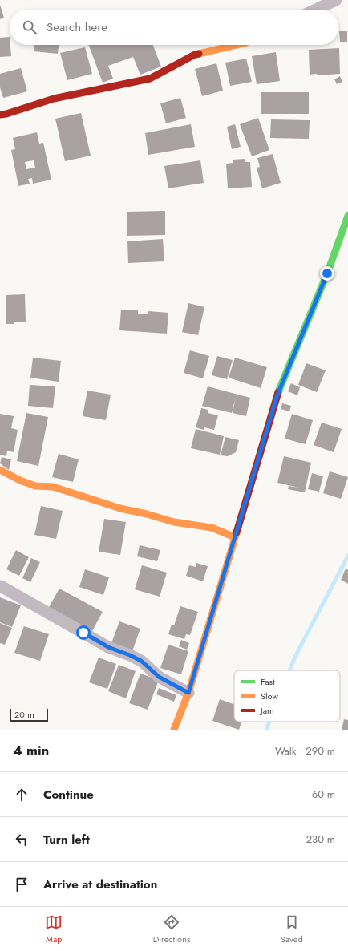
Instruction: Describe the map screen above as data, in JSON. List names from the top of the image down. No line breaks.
{"legend":["Fast","Slow","Jam"],"scale_bar":"20 m","page":{"search":"Search here","scale":"20 m","heading":["4 min","Walk · 290 m"],"list":[["Continue","60 m"],["Turn left","230 m"],"Arrive at destination"],"nav":["Map","Directions","Saved"]}}
